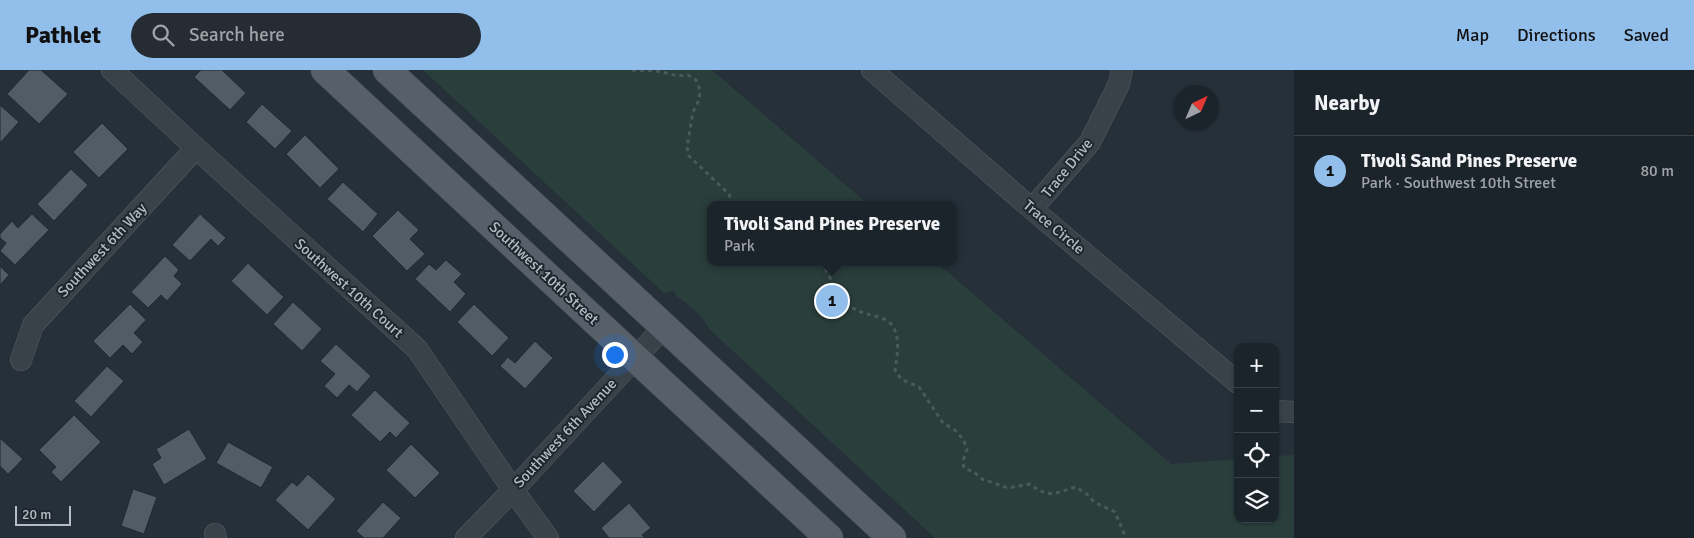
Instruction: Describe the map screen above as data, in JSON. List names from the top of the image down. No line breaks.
{"streets":{"main road":["Southwest 10th Street"],"street":["Trace Drive","Trace Circle","Southwest 6th Way","Southwest 10th Court","Southwest 6th Avenue"]},"crossings":[["Trace Drive","Trace Circle"],["Southwest 6th Way","Southwest 10th Court"],["Southwest 10th Street","Southwest 6th Avenue"],["Southwest 10th Court","Southwest 6th Avenue"]],"scale_bar":"20 m","north":"top right","page":{"header":"Pathlet","search":"Search here","nav":["Map","Directions","Saved"],"heading":"Nearby","list":[{"mark":"1","name":"Tivoli Sand Pines Preserve","note":"Park · Southwest 10th Street","value":"80 m"}],"popup":["Tivoli Sand Pines Preserve","Park"],"pins":"1","map_buttons":["+","−"],"scale":"20 m"}}
